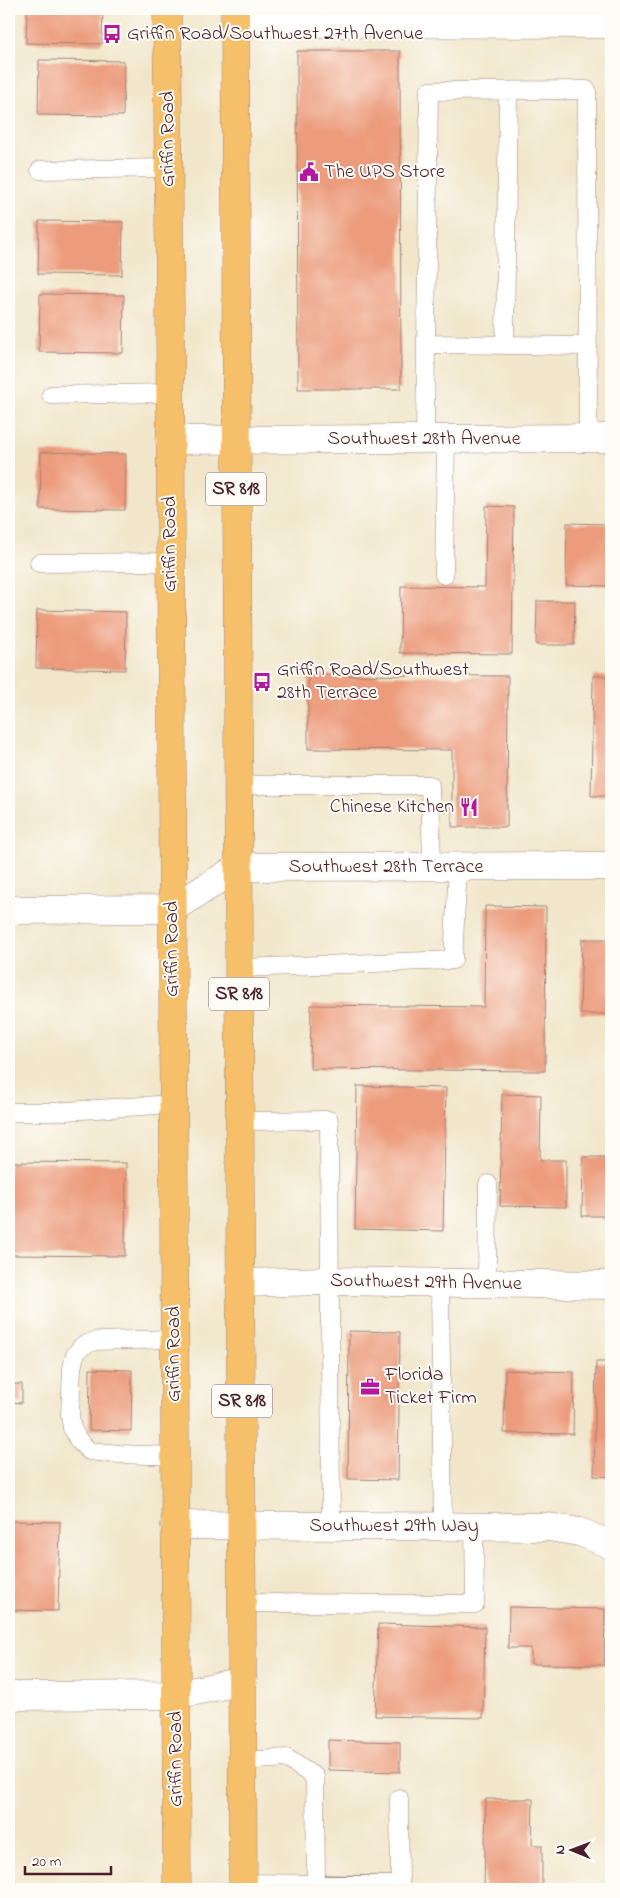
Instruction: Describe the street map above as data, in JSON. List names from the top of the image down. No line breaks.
{"streets":{"main road":["Griffin Road","SR 818"],"street":["Southwest 28th Avenue","Southwest 28th Terrace","Southwest 29th Avenue","Southwest 29th Way"]},"crossings":[["Griffin Road","Southwest 28th Avenue"],["Griffin Road","Southwest 29th Way"],["Southwest 28th Avenue","SR 818"],["SR 818","Southwest 28th Terrace"],["SR 818","Southwest 29th Avenue"],["SR 818","Southwest 29th Way"]],"places":{"bus stop":["Griffin Road/Southwest 27th Avenue","Griffin Road/Southwest 28th Terrace"],"public building":["The UPS Store"],"restaurant":["Chinese Kitchen"],"office":["Florida Ticket Firm"]},"scale_bar":"20 m","north":"left"}
